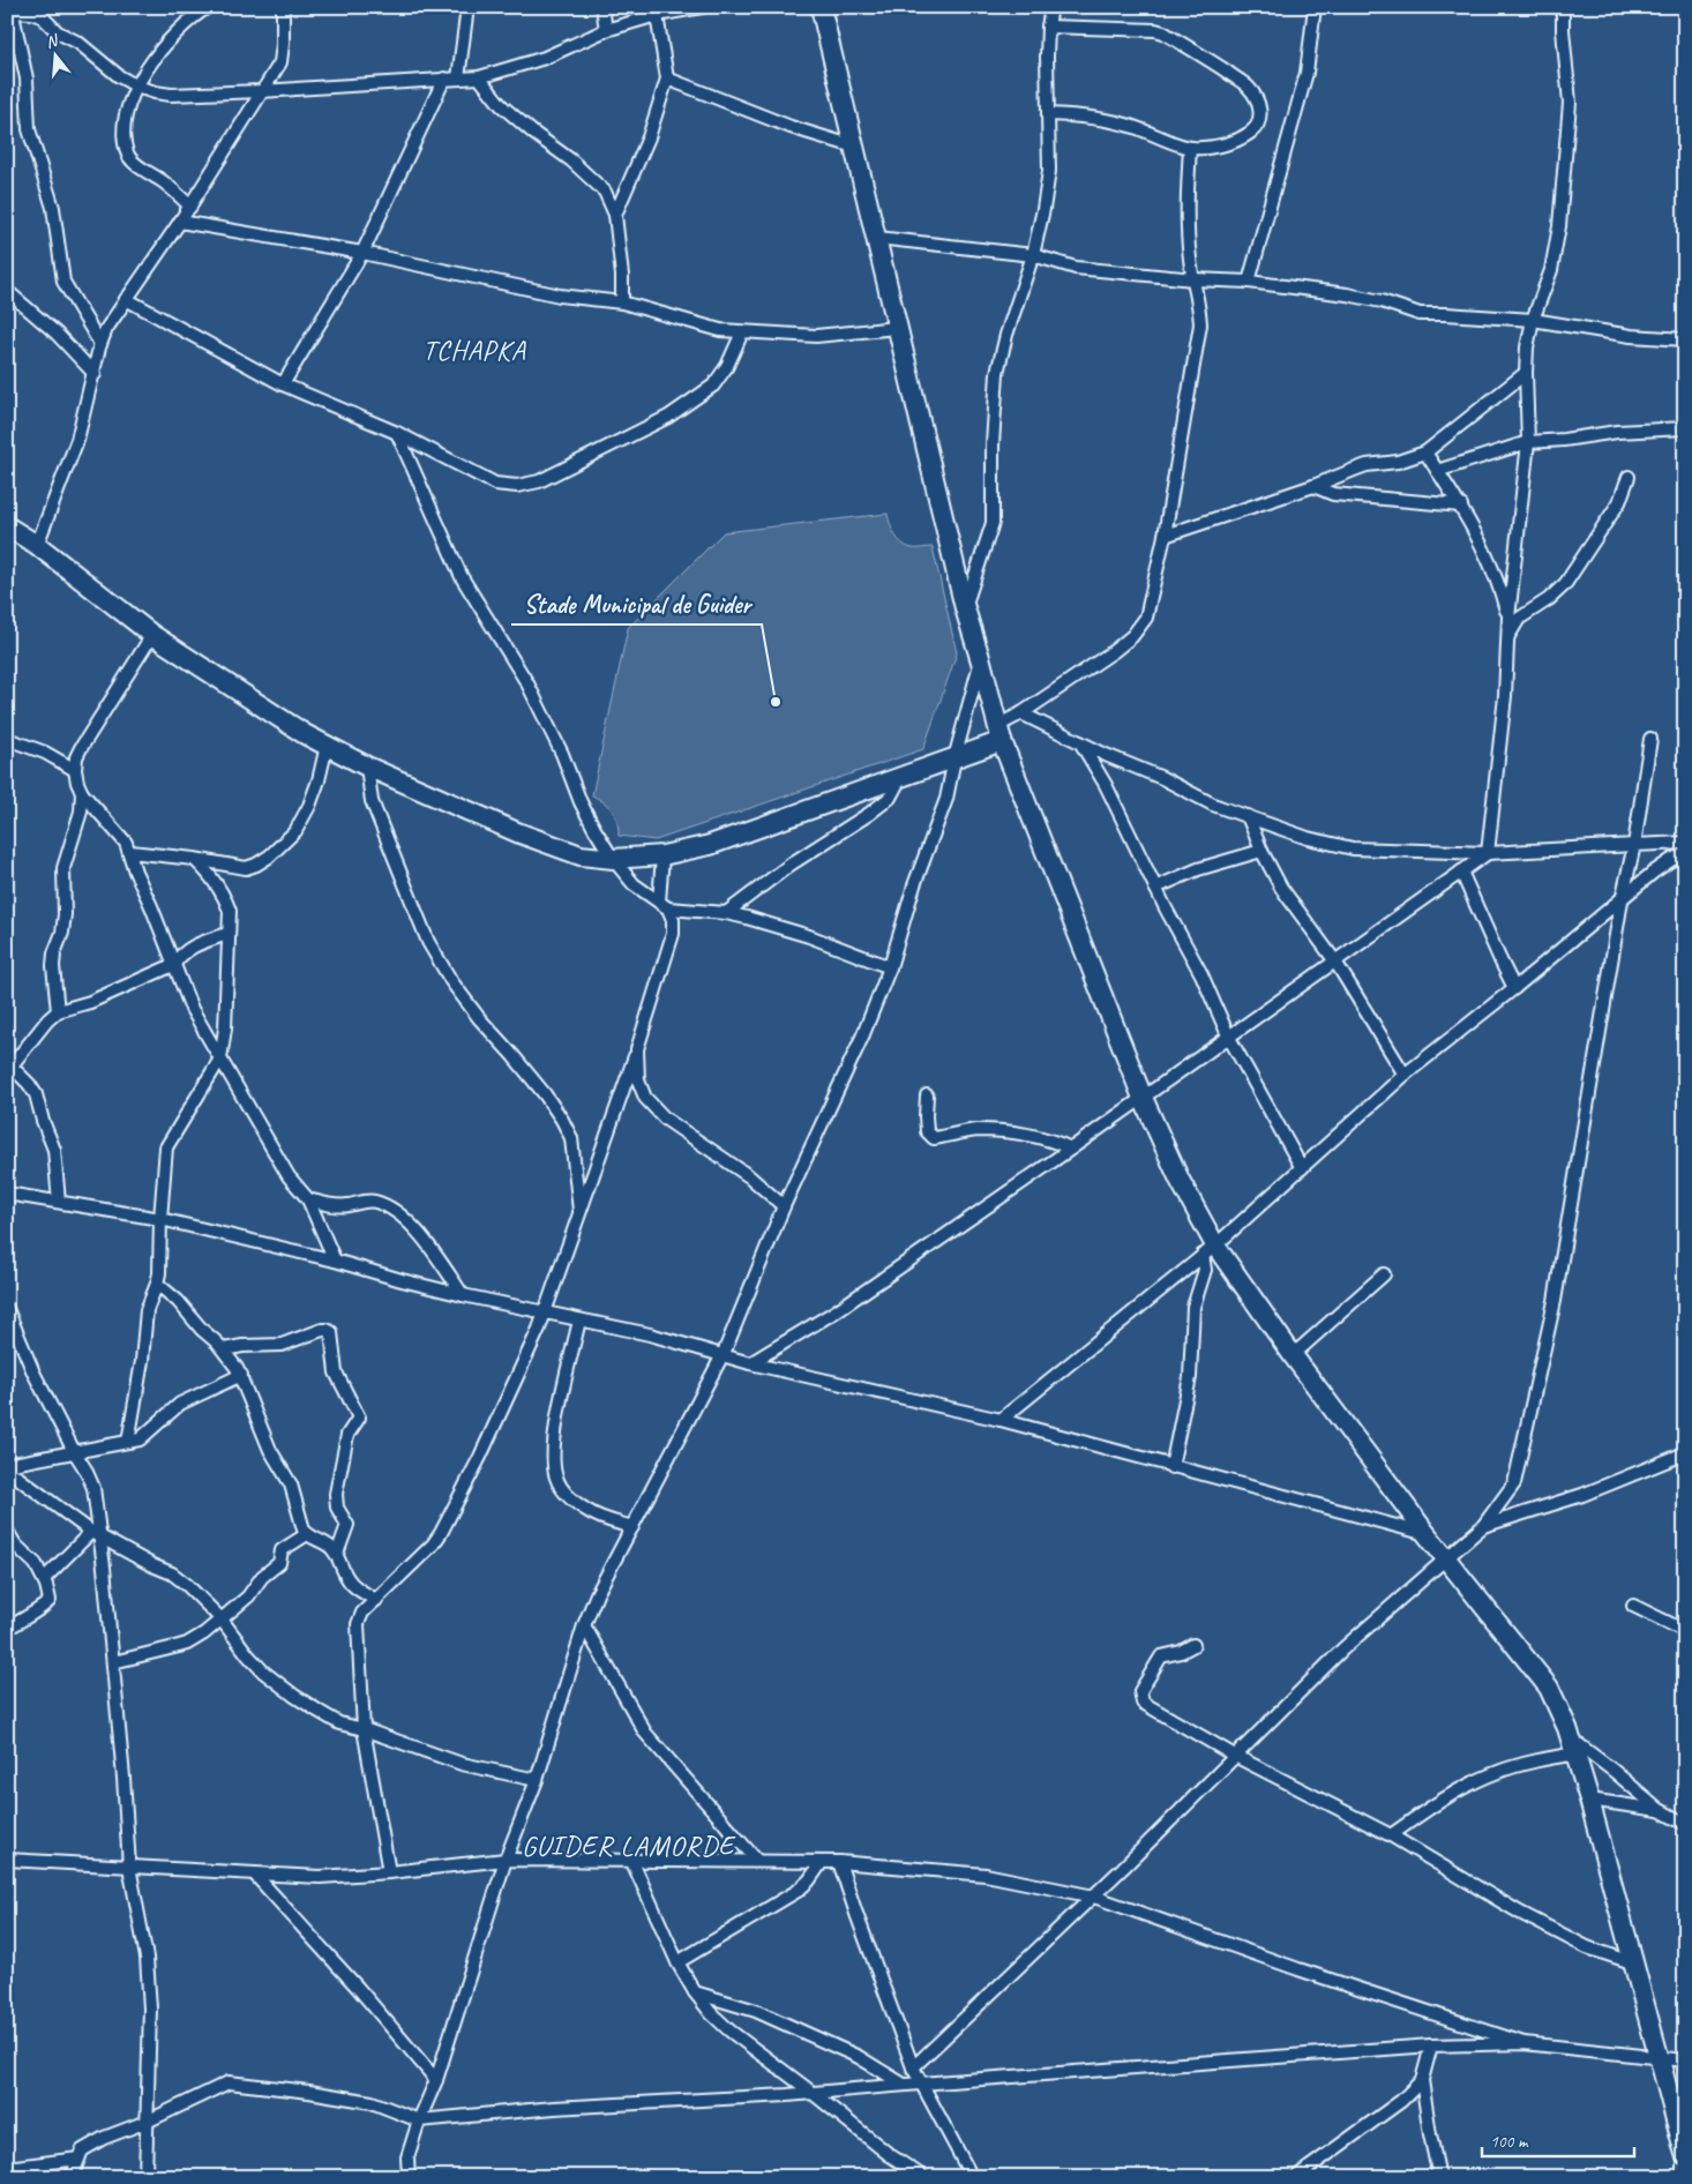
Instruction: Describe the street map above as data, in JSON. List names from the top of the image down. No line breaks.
{"districts":["TCHAPKA","GUIDER LAMORDE"],"places":["Stade Municipal de Guider"],"scale_bar":"100 m","north":"top"}
